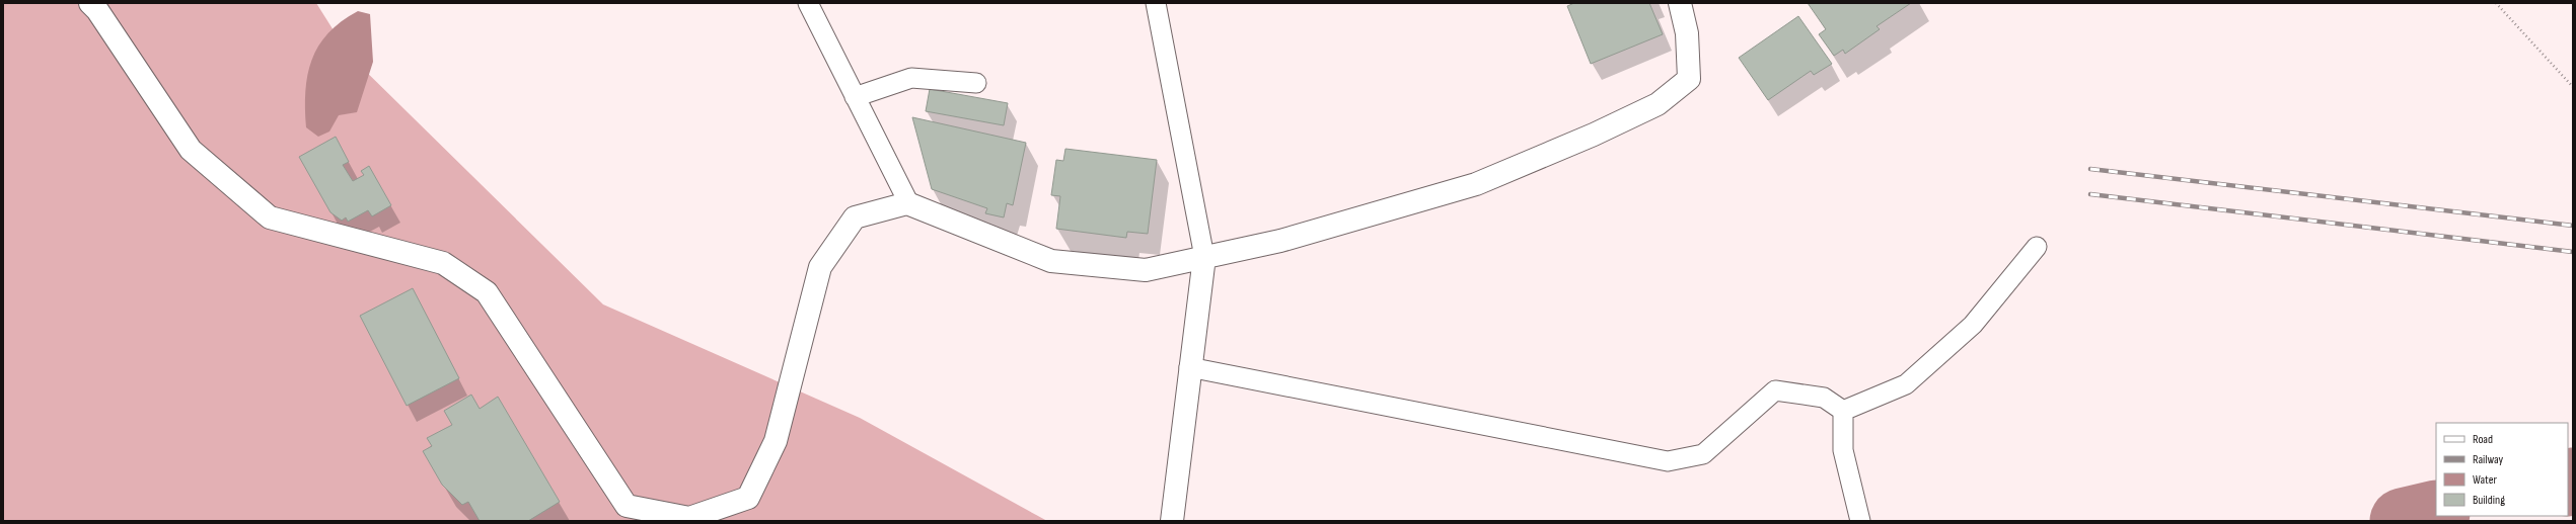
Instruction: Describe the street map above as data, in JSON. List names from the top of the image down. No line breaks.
{"legend":["Road","Railway","Water","Building"]}
